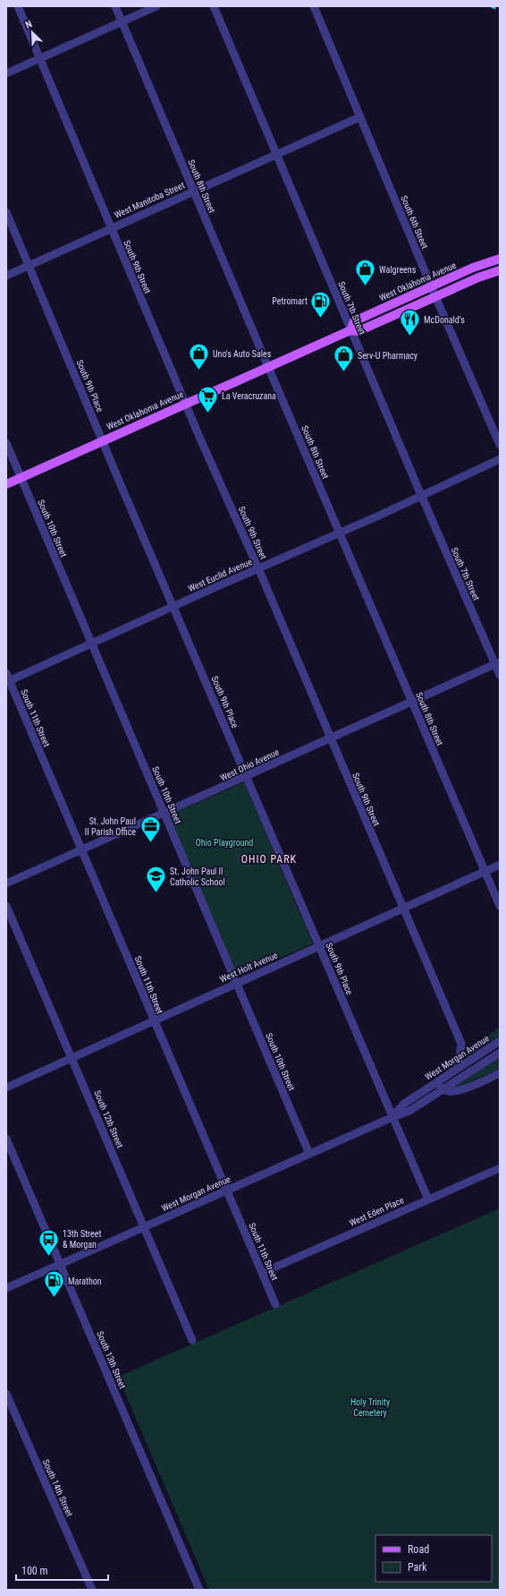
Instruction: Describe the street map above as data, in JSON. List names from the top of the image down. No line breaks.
{"streets":{"main road":["West Oklahoma Avenue"],"street":["South 8th Street","West Manitoba Street","South 6th Street","South 9th Street","South 7th Street","South 9th Place","South 10th Street","West Euclid Avenue","South 11th Street","West Ohio Avenue","West Holt Avenue","West Morgan Avenue","South 12th Street","West Eden Place","South 13th Street","South 14th Street"]},"crossings":[["South 8th Street","West Manitoba Street"],["South 8th Street","West Oklahoma Avenue"],["South 8th Street","West Euclid Avenue"],["South 8th Street","West Ohio Avenue"],["South 8th Street","West Holt Avenue"],["West Manitoba Street","South 6th Street"],["West Manitoba Street","South 9th Street"],["West Manitoba Street","South 7th Street"],["West Manitoba Street","South 9th Place"],["South 6th Street","West Oklahoma Avenue"],["South 9th Street","West Oklahoma Avenue"],["South 9th Street","West Euclid Avenue"],["South 9th Street","West Ohio Avenue"],["South 9th Street","West Holt Avenue"],["South 9th Street","West Morgan Avenue"],["West Oklahoma Avenue","South 7th Street"],["West Oklahoma Avenue","South 9th Place"],["West Oklahoma Avenue","South 10th Street"],["South 7th Street","West Euclid Avenue"],["South 7th Street","West Ohio Avenue"],["South 9th Place","West Euclid Avenue"],["South 9th Place","West Ohio Avenue"],["South 9th Place","West Holt Avenue"],["South 9th Place","West Morgan Avenue"],["South 9th Place","West Eden Place"],["South 10th Street","West Euclid Avenue"],["South 10th Street","West Ohio Avenue"],["South 10th Street","West Holt Avenue"],["South 10th Street","West Morgan Avenue"],["West Euclid Avenue","South 11th Street"],["South 11th Street","West Ohio Avenue"],["South 11th Street","West Holt Avenue"],["South 11th Street","West Morgan Avenue"],["South 11th Street","West Eden Place"],["West Holt Avenue","South 12th Street"],["West Morgan Avenue","South 12th Street"],["West Morgan Avenue","South 13th Street"]],"districts":["OHIO PARK"],"parks":["Ohio Playground","Holy Trinity Cemetery"],"places":{"shop":["Walgreens","Uno's Auto Sales","Serv-U Pharmacy"],"fuel station":["Petromart","Marathon"],"restaurant":["McDonald's"],"supermarket":["La Veracruzana"],"office":["St. John Paul II Parish Office"],"school or university":["St. John Paul II Catholic School"],"bus stop":["13th Street & Morgan"]},"legend":["Road","Park"],"scale_bar":"100 m","north":"top left"}
